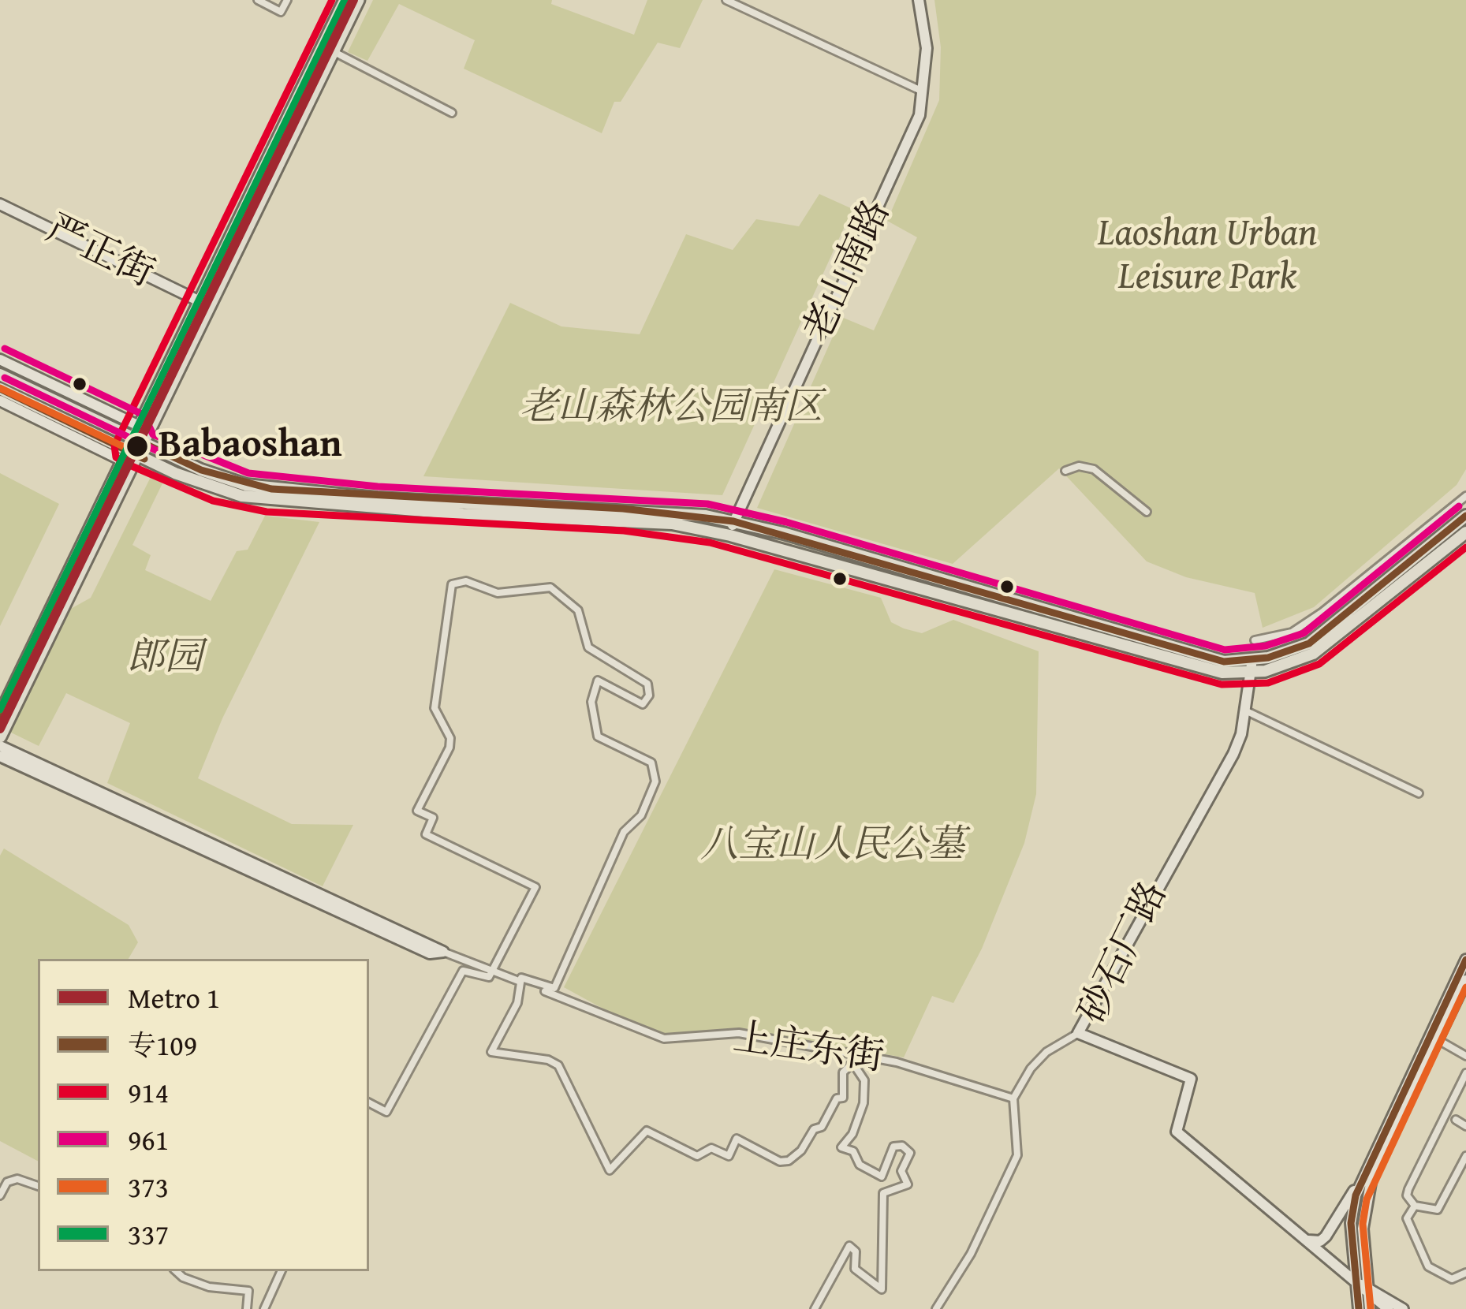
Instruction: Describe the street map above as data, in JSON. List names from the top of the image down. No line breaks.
{"streets":{"main road":["严正街","老山南路","砂石厂路","上庄东街"]},"parks":["Laoshan Urban Leisure Park","老山森林公园南区","郎园","八宝山人民公墓"],"places":["Babaoshan"],"lines":["metro line 1","transit line 914","transit line 337","transit line 961","transit line 373","transit line 专109"],"legend":["Metro 1","专109","914","961","373","337"]}
